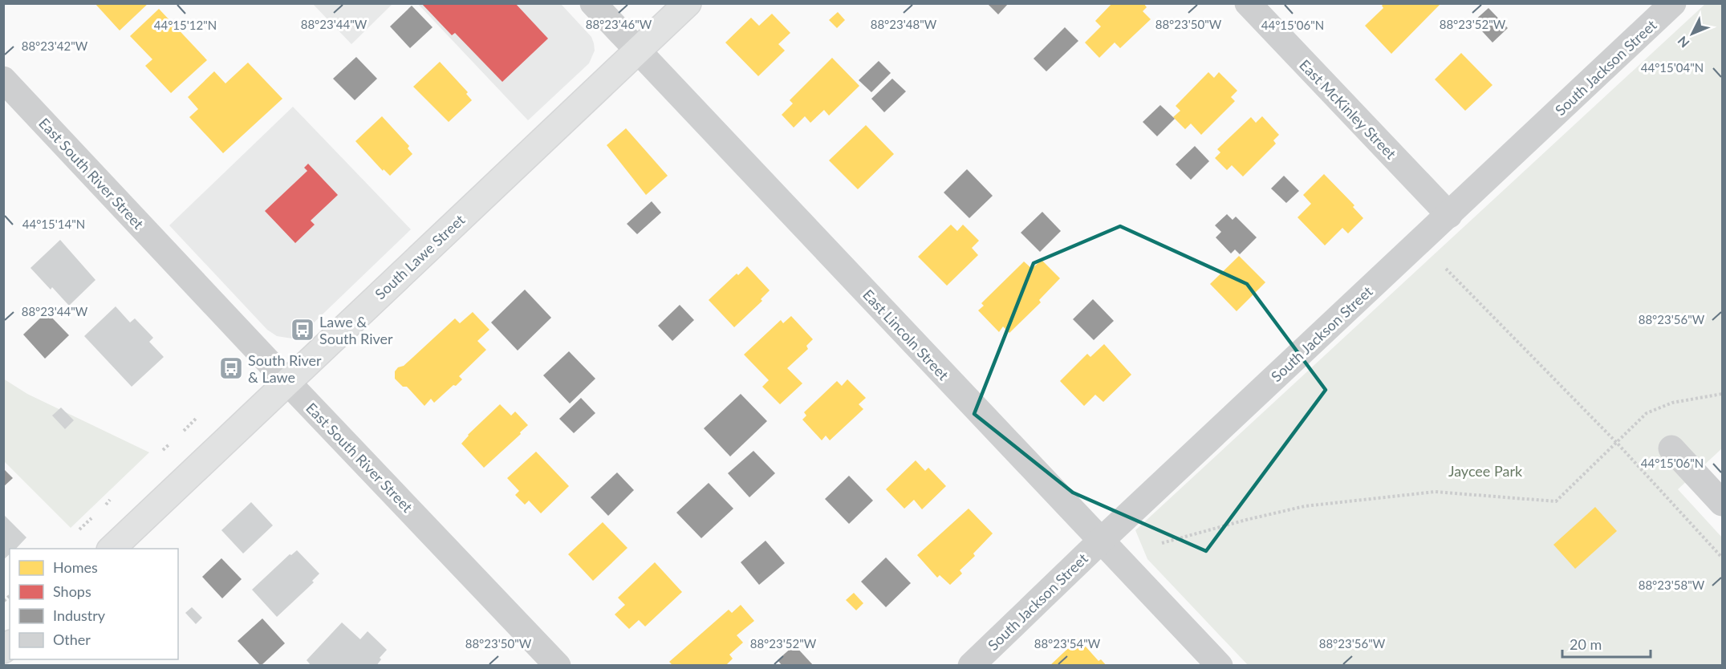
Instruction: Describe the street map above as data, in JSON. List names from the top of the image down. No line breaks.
{"streets":{"main road":["South Lawe Street"],"street":["South Jackson Street","East McKinley Street","East South River Street","East Lincoln Street"]},"crossings":[["South Jackson Street","East McKinley Street"],["South Jackson Street","East Lincoln Street"],["East South River Street","South Lawe Street"],["South Lawe Street","East Lincoln Street"]],"parks":["Jaycee Park"],"places":{"bus stop":["Lawe & South River","South River & Lawe"]},"legend":["Homes","Shops","Industry","Other"],"scale_bar":"20 m","north":"bottom left","coordinates":["88°23'44\"W","88°23'46\"W","88°23'48\"W","88°23'50\"W","88°23'52\"W","44°15'12\"N","44°15'06\"N","88°23'42\"W","44°15'04\"N","44°15'14\"N","88°23'56\"W","88°23'58\"W","88°23'54\"W"]}
